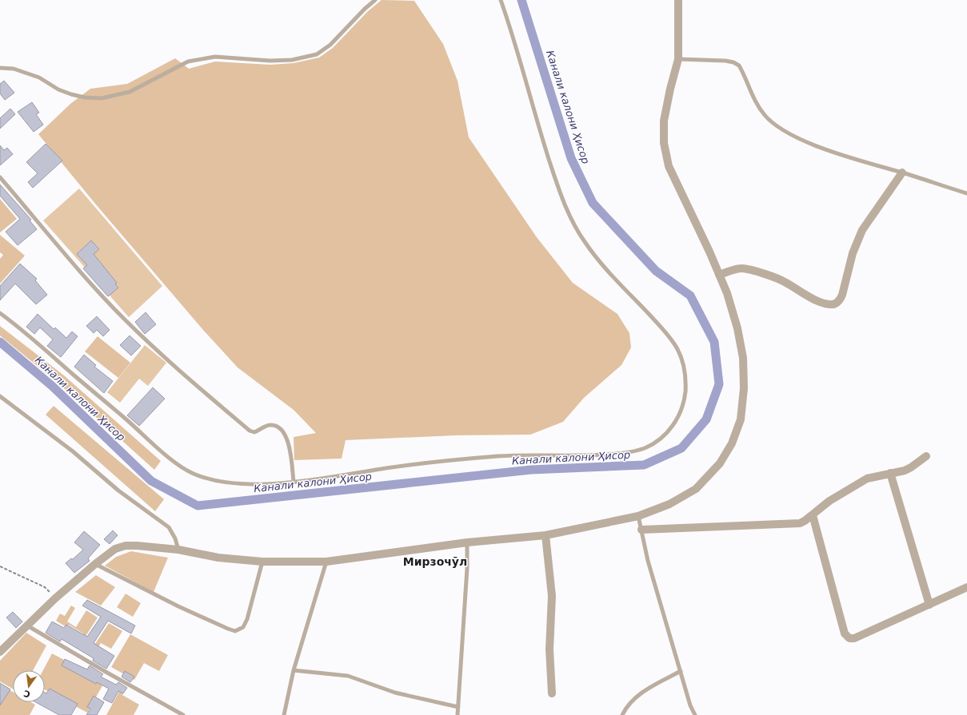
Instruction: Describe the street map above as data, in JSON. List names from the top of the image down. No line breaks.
{"districts":["Мирзочӯл"],"water":["Канали калони Ҳисор"],"north":"bottom"}
